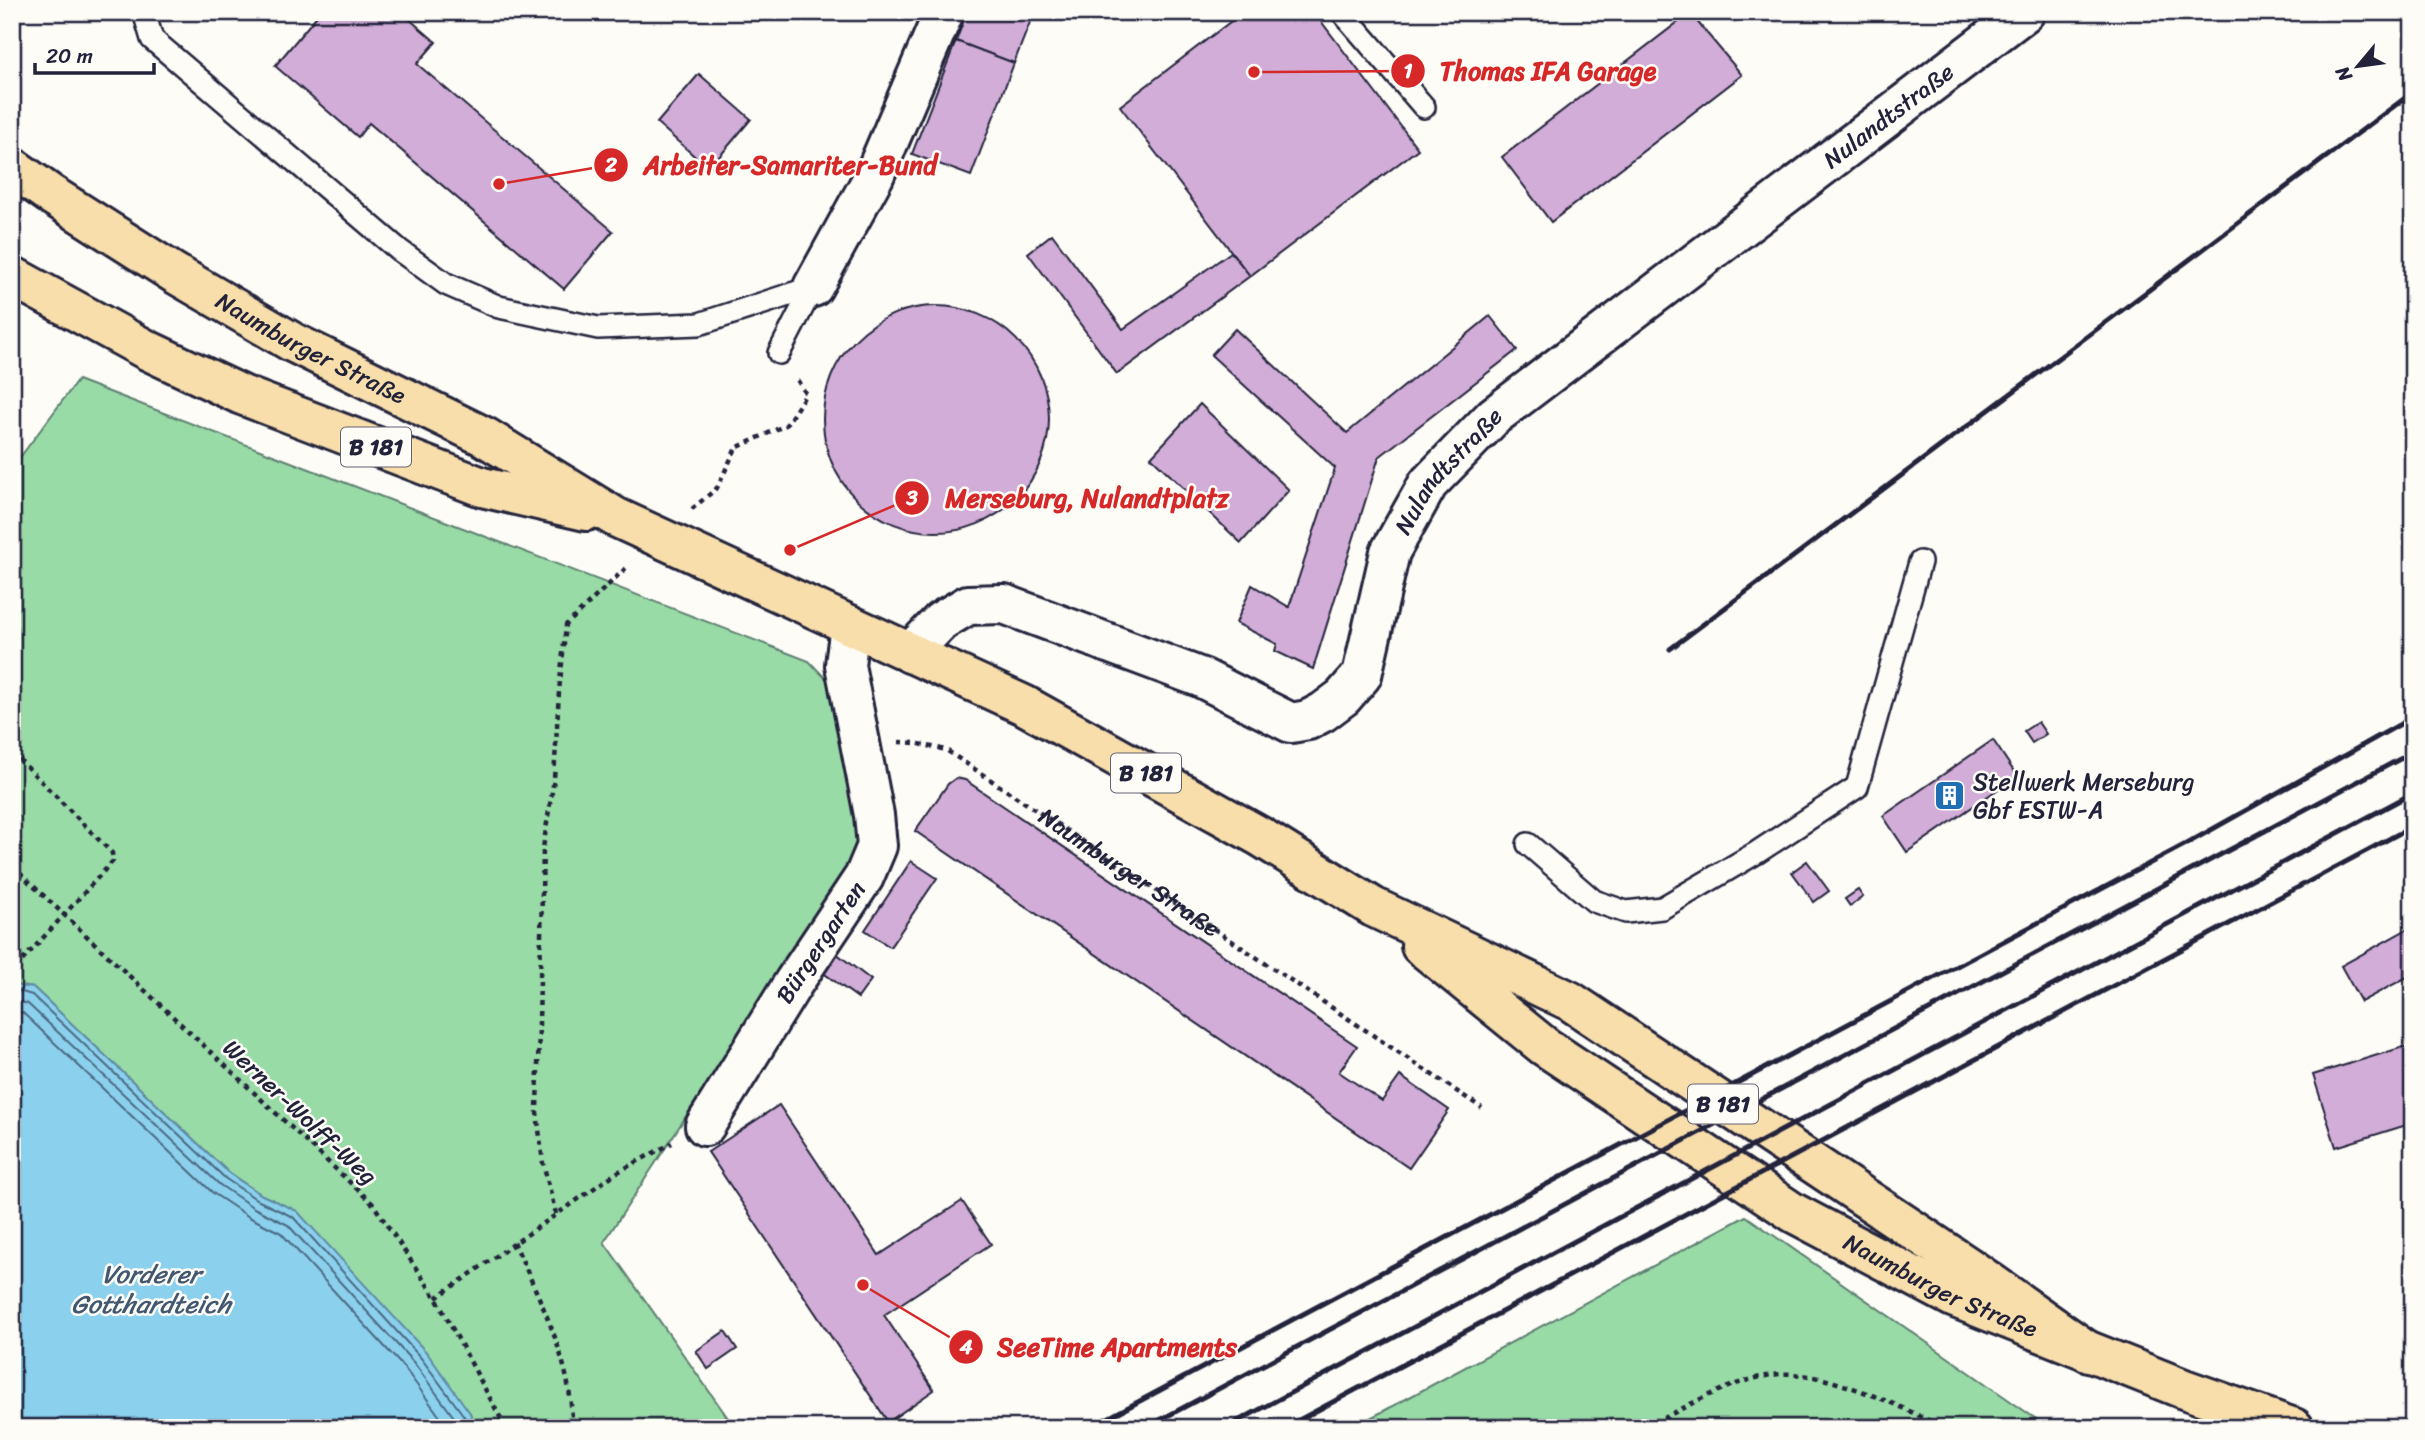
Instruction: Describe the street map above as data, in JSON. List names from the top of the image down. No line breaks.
{"streets":{"main road":["Naumburger Straße","B 181"],"street":["Nulandtstraße","Bürgergarten"],"path":["Werner-Wolff-Weg"]},"crossings":[["Nulandtstraße","Naumburger Straße"],["Naumburger Straße","Bürgergarten"]],"water":["Vorderer Gotthardteich"],"places":{"other":["Thomas IFA Garage","Arbeiter-Samariter-Bund","Merseburg, Nulandtplatz","SeeTime Apartments"],"building":["Stellwerk Merseburg Gbf ESTW-A"]},"scale_bar":"20 m","north":"bottom left"}
